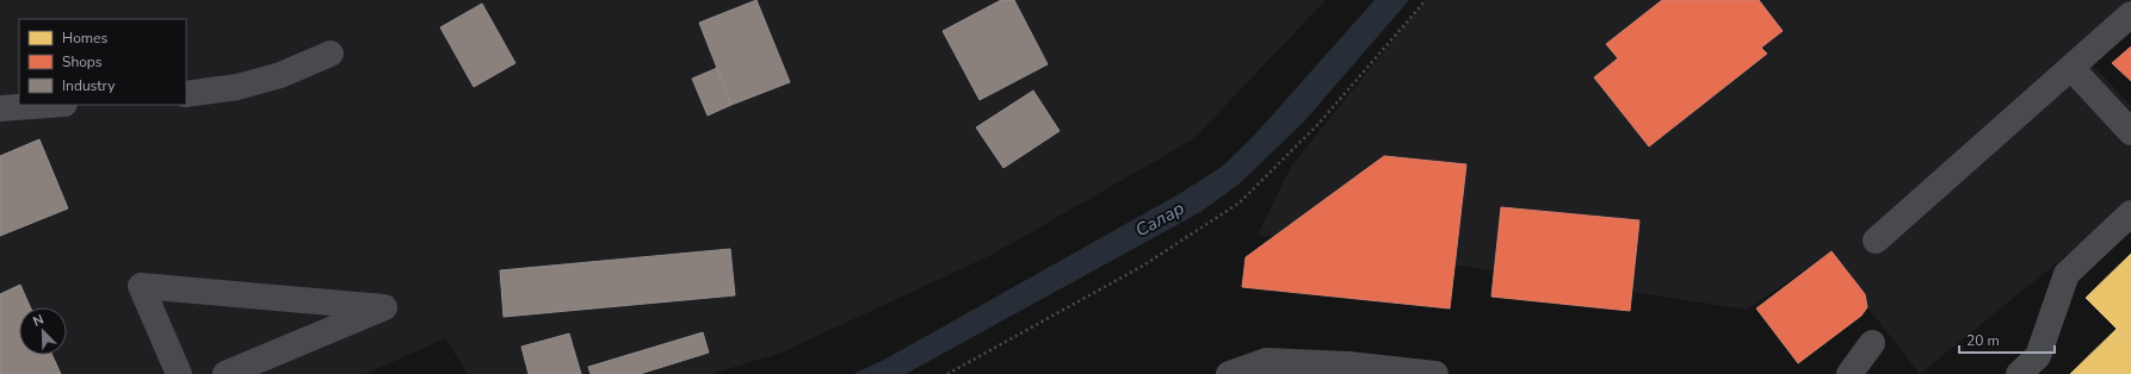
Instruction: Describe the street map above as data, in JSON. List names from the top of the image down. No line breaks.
{"water":["Салар"],"legend":["Homes","Shops","Industry"],"scale_bar":"20 m","north":"top left"}
